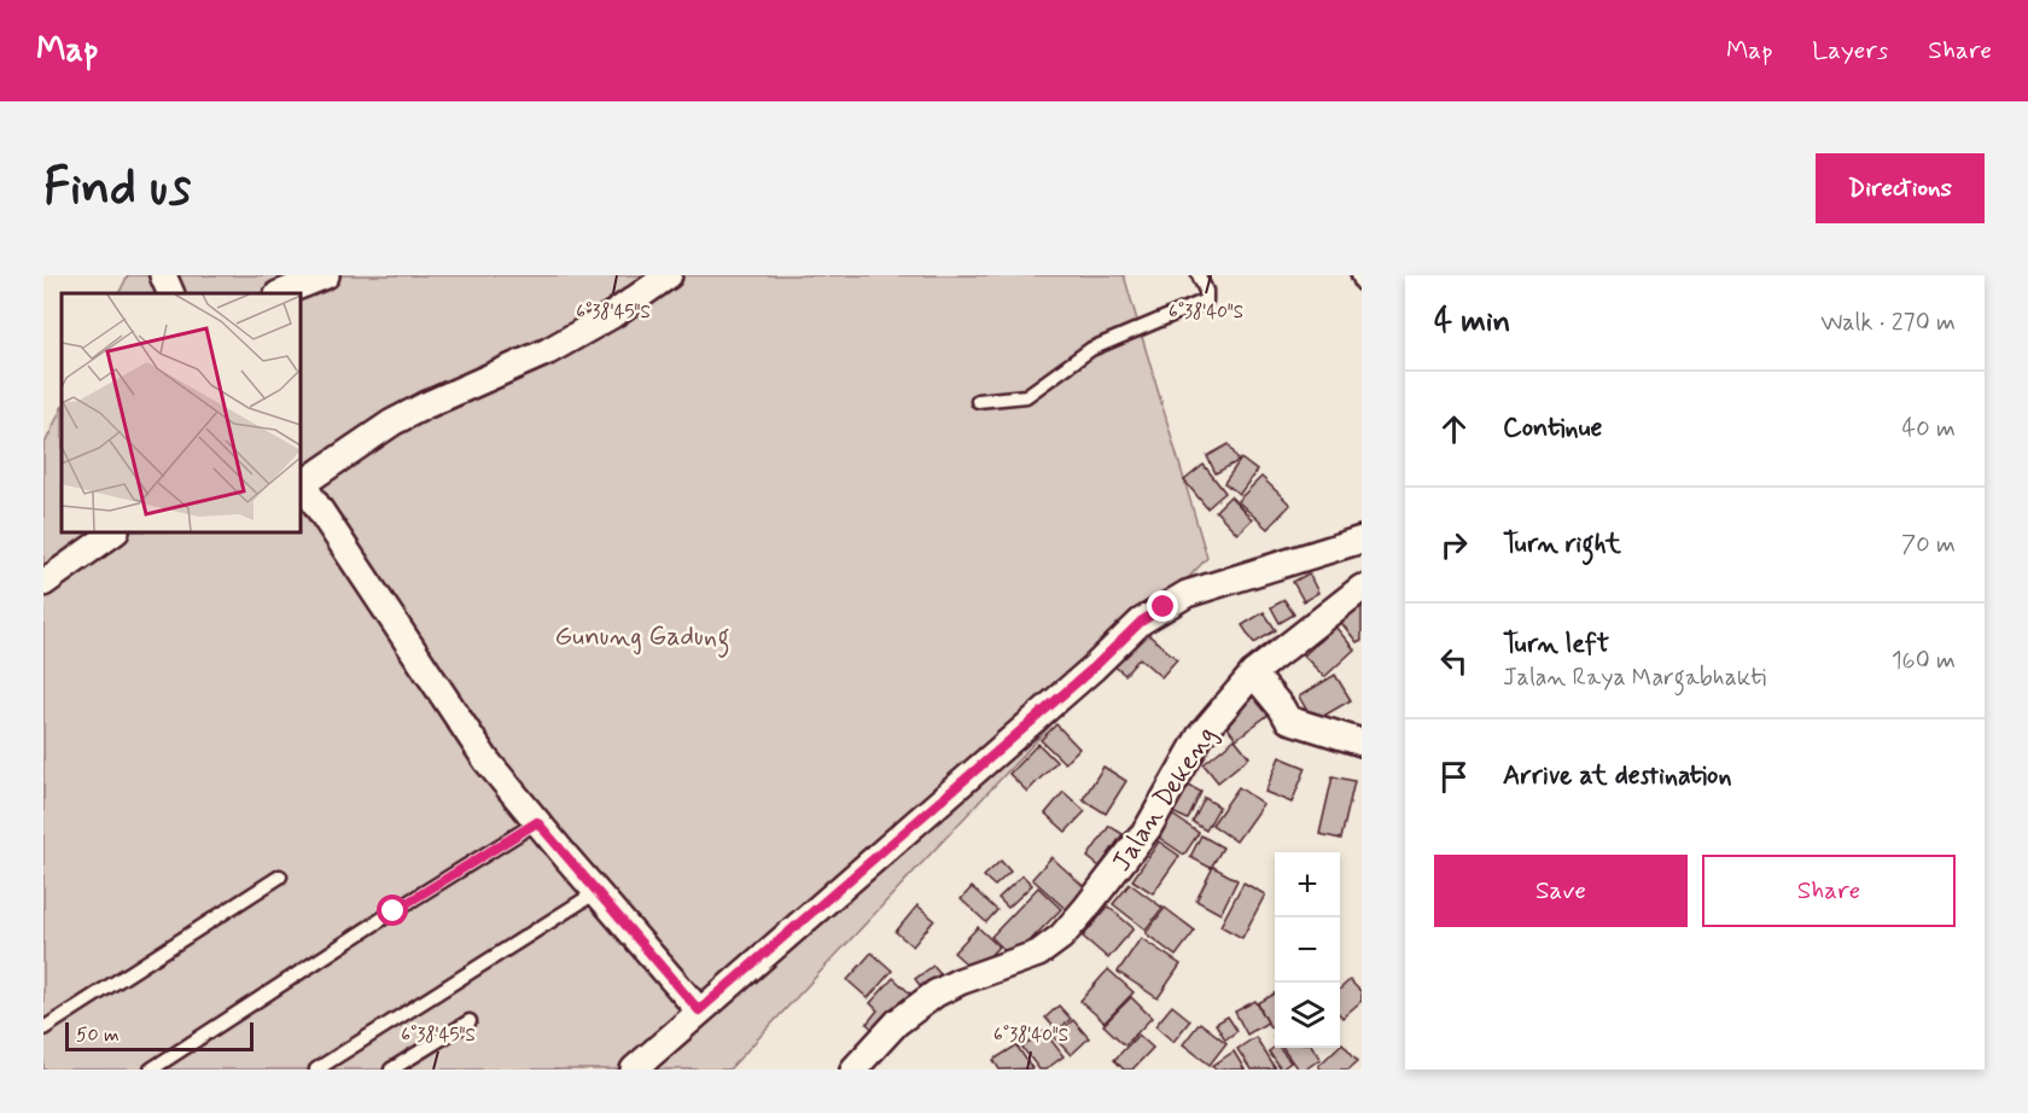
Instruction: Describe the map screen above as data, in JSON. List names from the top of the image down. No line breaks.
{"streets":{"street":["Jalan Dekeng"]},"parks":["Gunung Gadung"],"scale_bar":"50 m","page":{"header":"Map","nav":["Map","Layers","Share"],"buttons":["Directions",["Save","Share"]],"title":"Find us","heading":["4 min","Walk · 270 m"],"list":[["Continue","40 m"],["Turn right","70 m"],["Turn left","Jalan Raya Margabhakti","160 m"],"Arrive at destination"],"map_buttons":["+","−"],"scale":"50 m"},"coordinates":["6°38'45\"S","6°38'40\"S"]}
